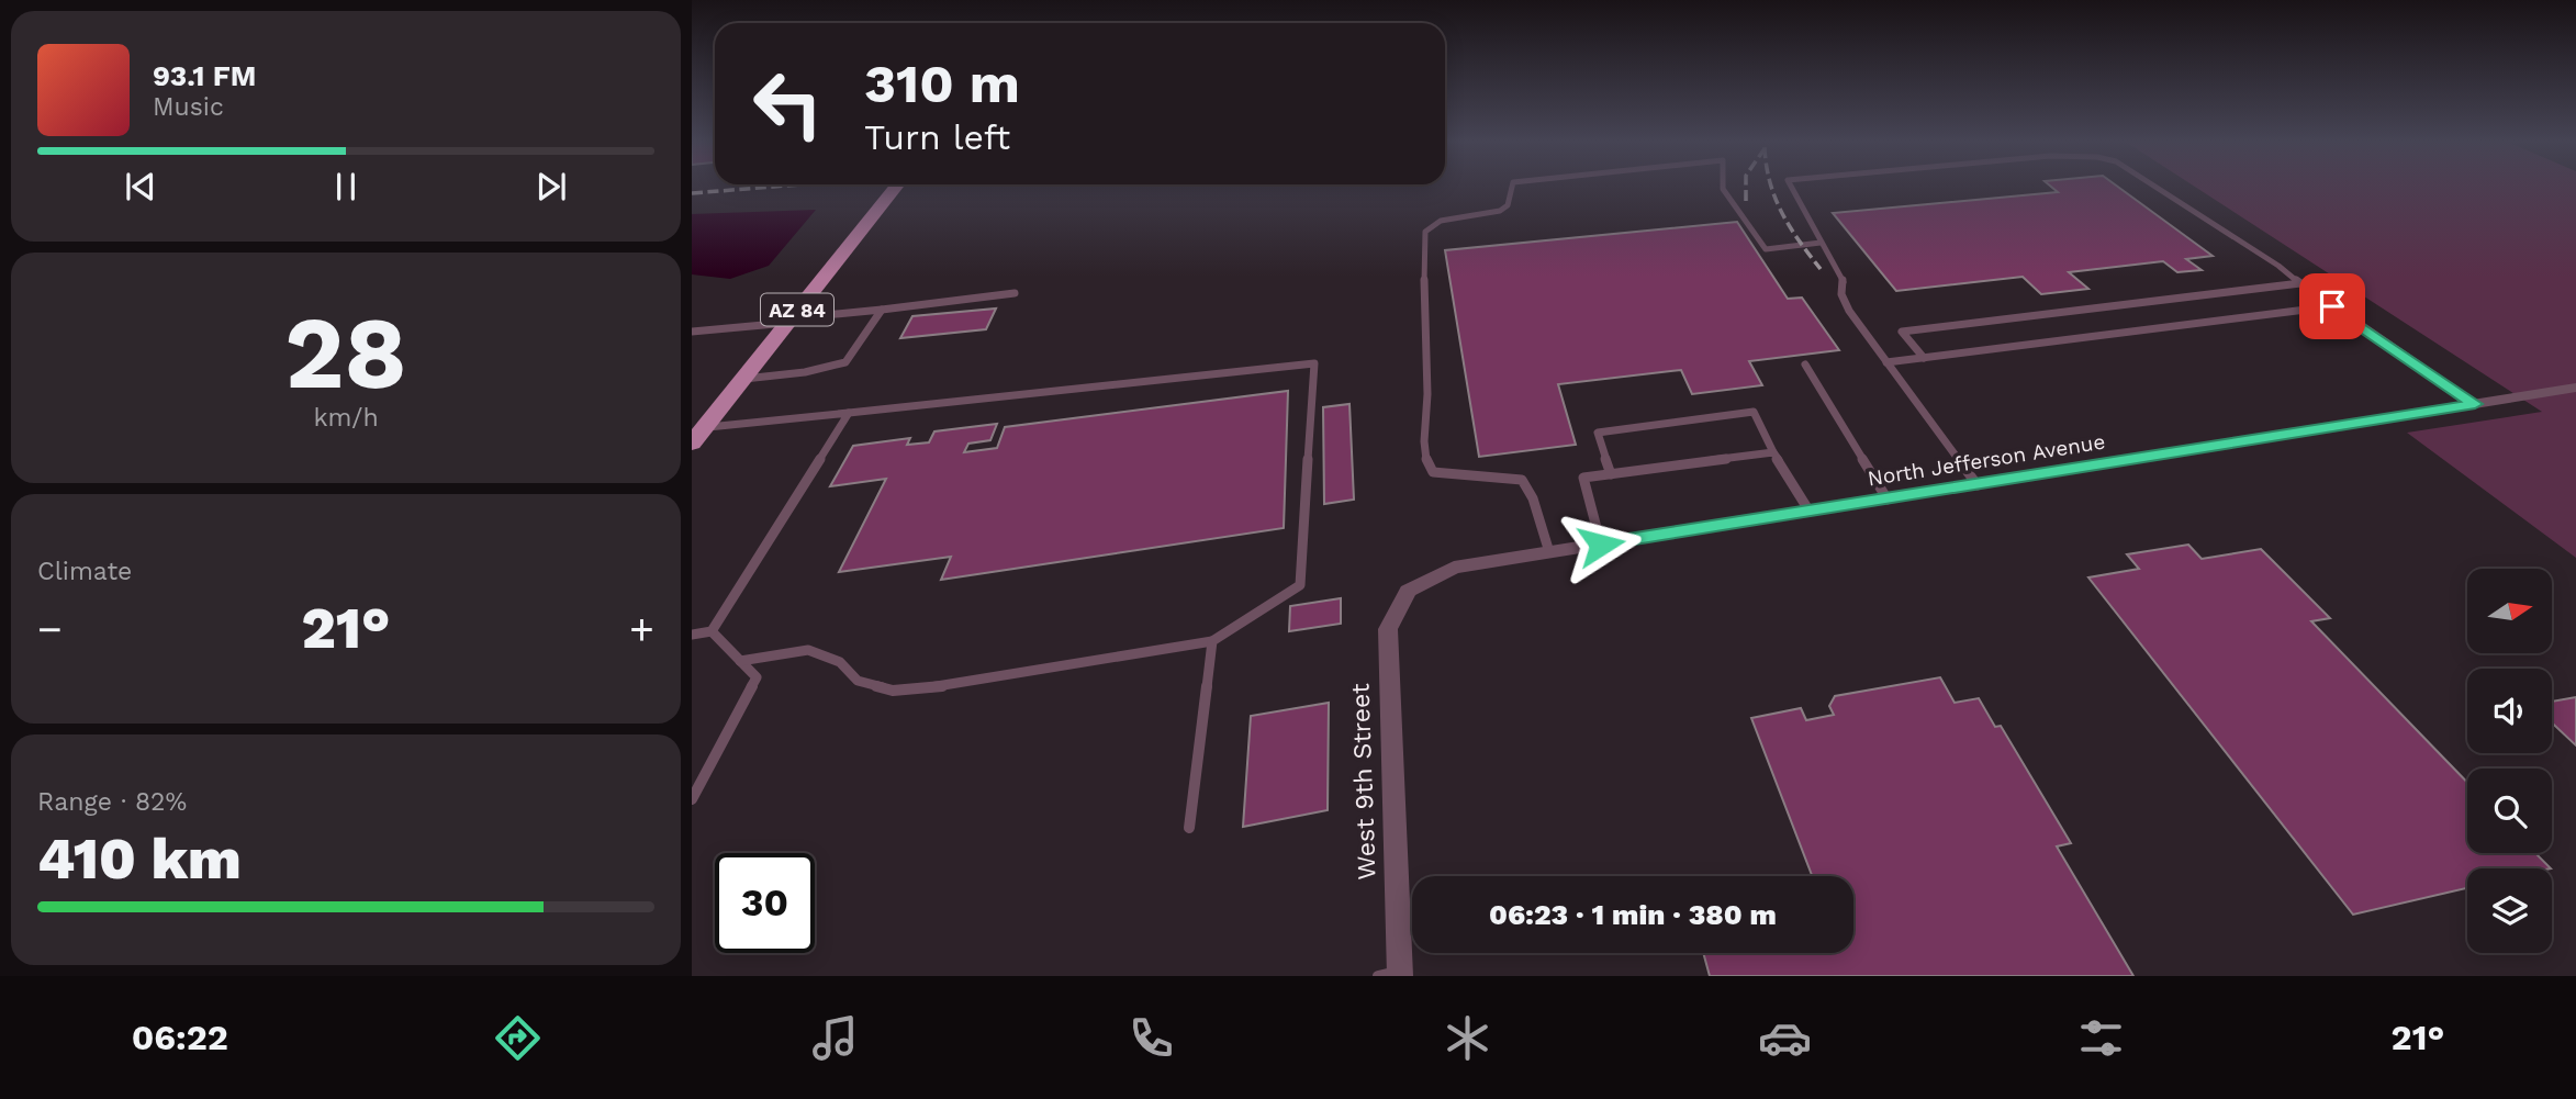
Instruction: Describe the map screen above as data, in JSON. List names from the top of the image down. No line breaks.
{"streets":{"main road":["AZ 84"],"street":["North Jefferson Avenue","West 9th Street"]},"crossings":[["North Jefferson Avenue","West 9th Street"]],"north":"right","page":{"turn":["310 m","Turn left"],"song":["93.1 FM","Music"],"tile":[["28","km/h"],"Climate",["Range · 82%","410 km"]],"heat":["−","21°","+"],"limit":"30","trip":"06:23 · 1 min · 380 m","tabs":["06:22","21°"]}}
